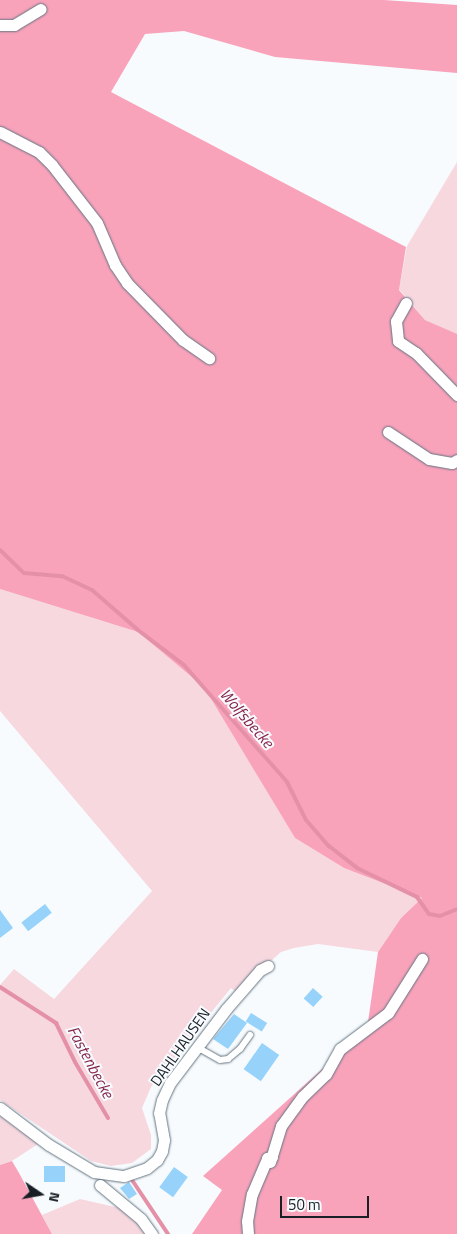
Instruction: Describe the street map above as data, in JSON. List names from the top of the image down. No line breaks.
{"streets":{"street":["DAHLHAUSEN"]},"water":["Wolfsbecke","Fastenbecke"],"scale_bar":"50 m","north":"right"}
